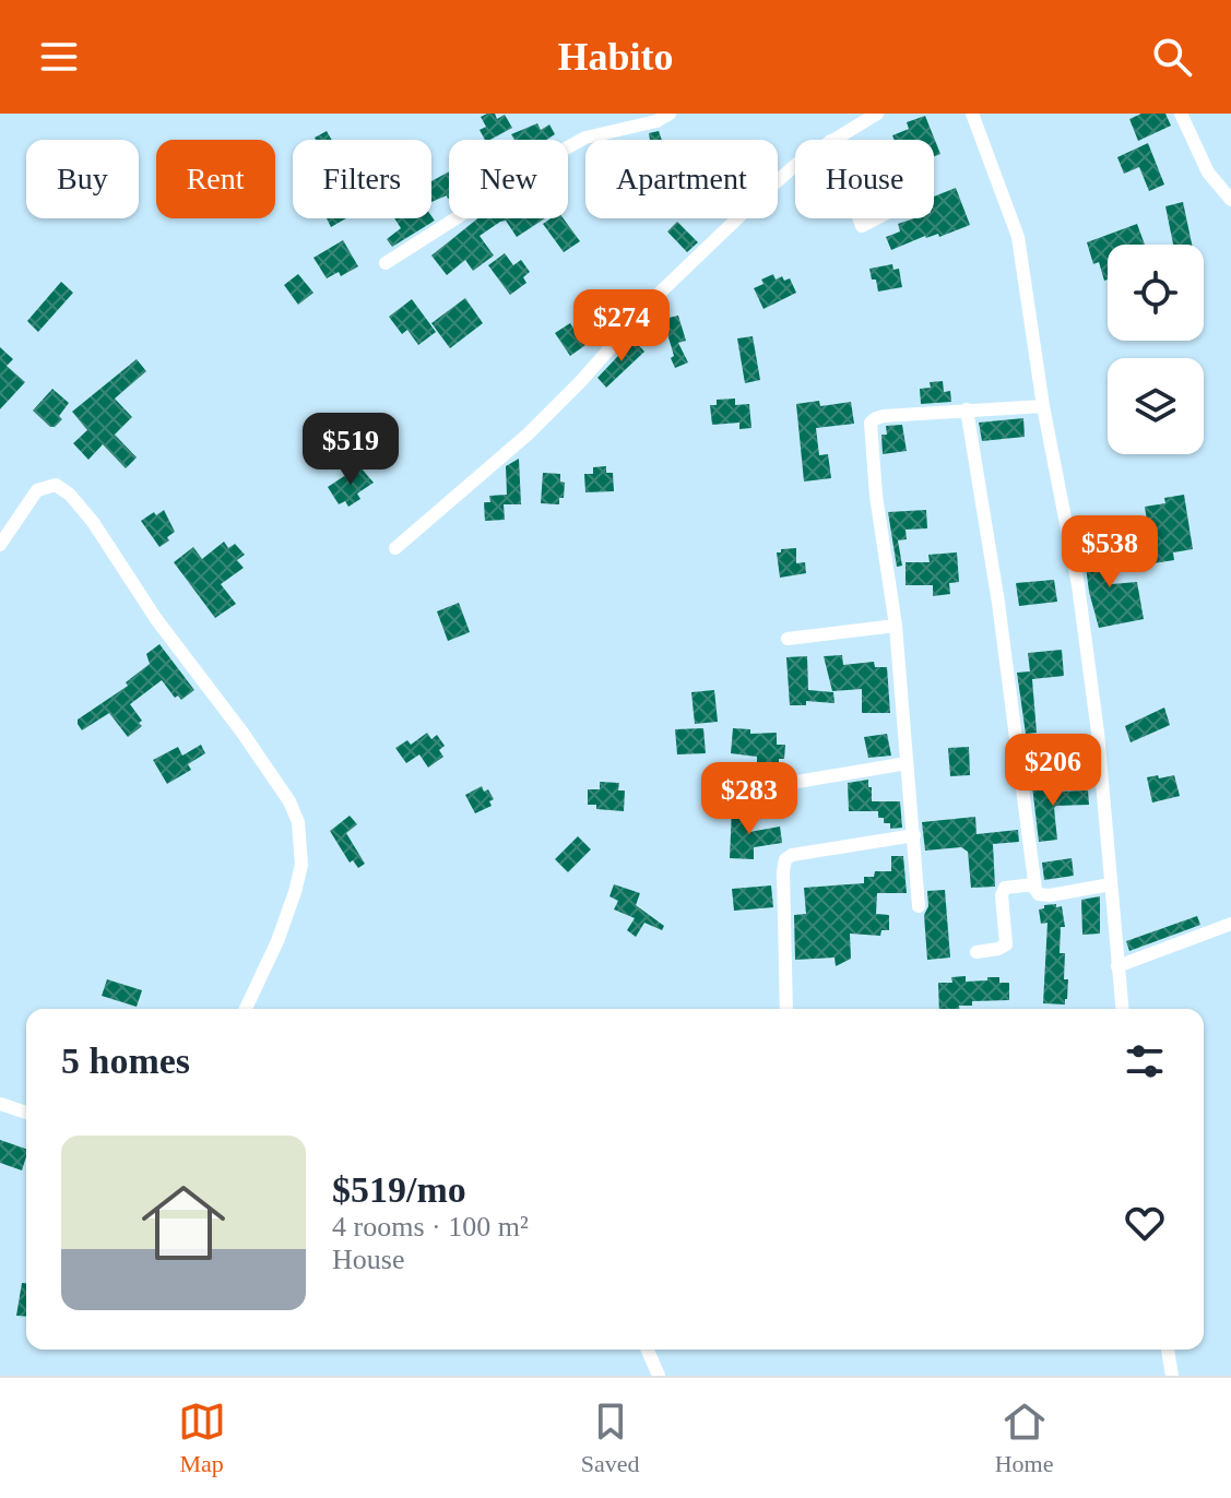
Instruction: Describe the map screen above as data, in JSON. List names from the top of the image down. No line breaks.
{"page":{"header":"Habito","chip":["Buy","Rent","Filters","New","Apartment","House"],"price":["$274","$519","$538","$206","$283"],"heading":"5 homes","list":[{"name":"$519/mo","note":"4 rooms · 100 m² · House"}],"tabs":["Map","Saved","Home"]}}
